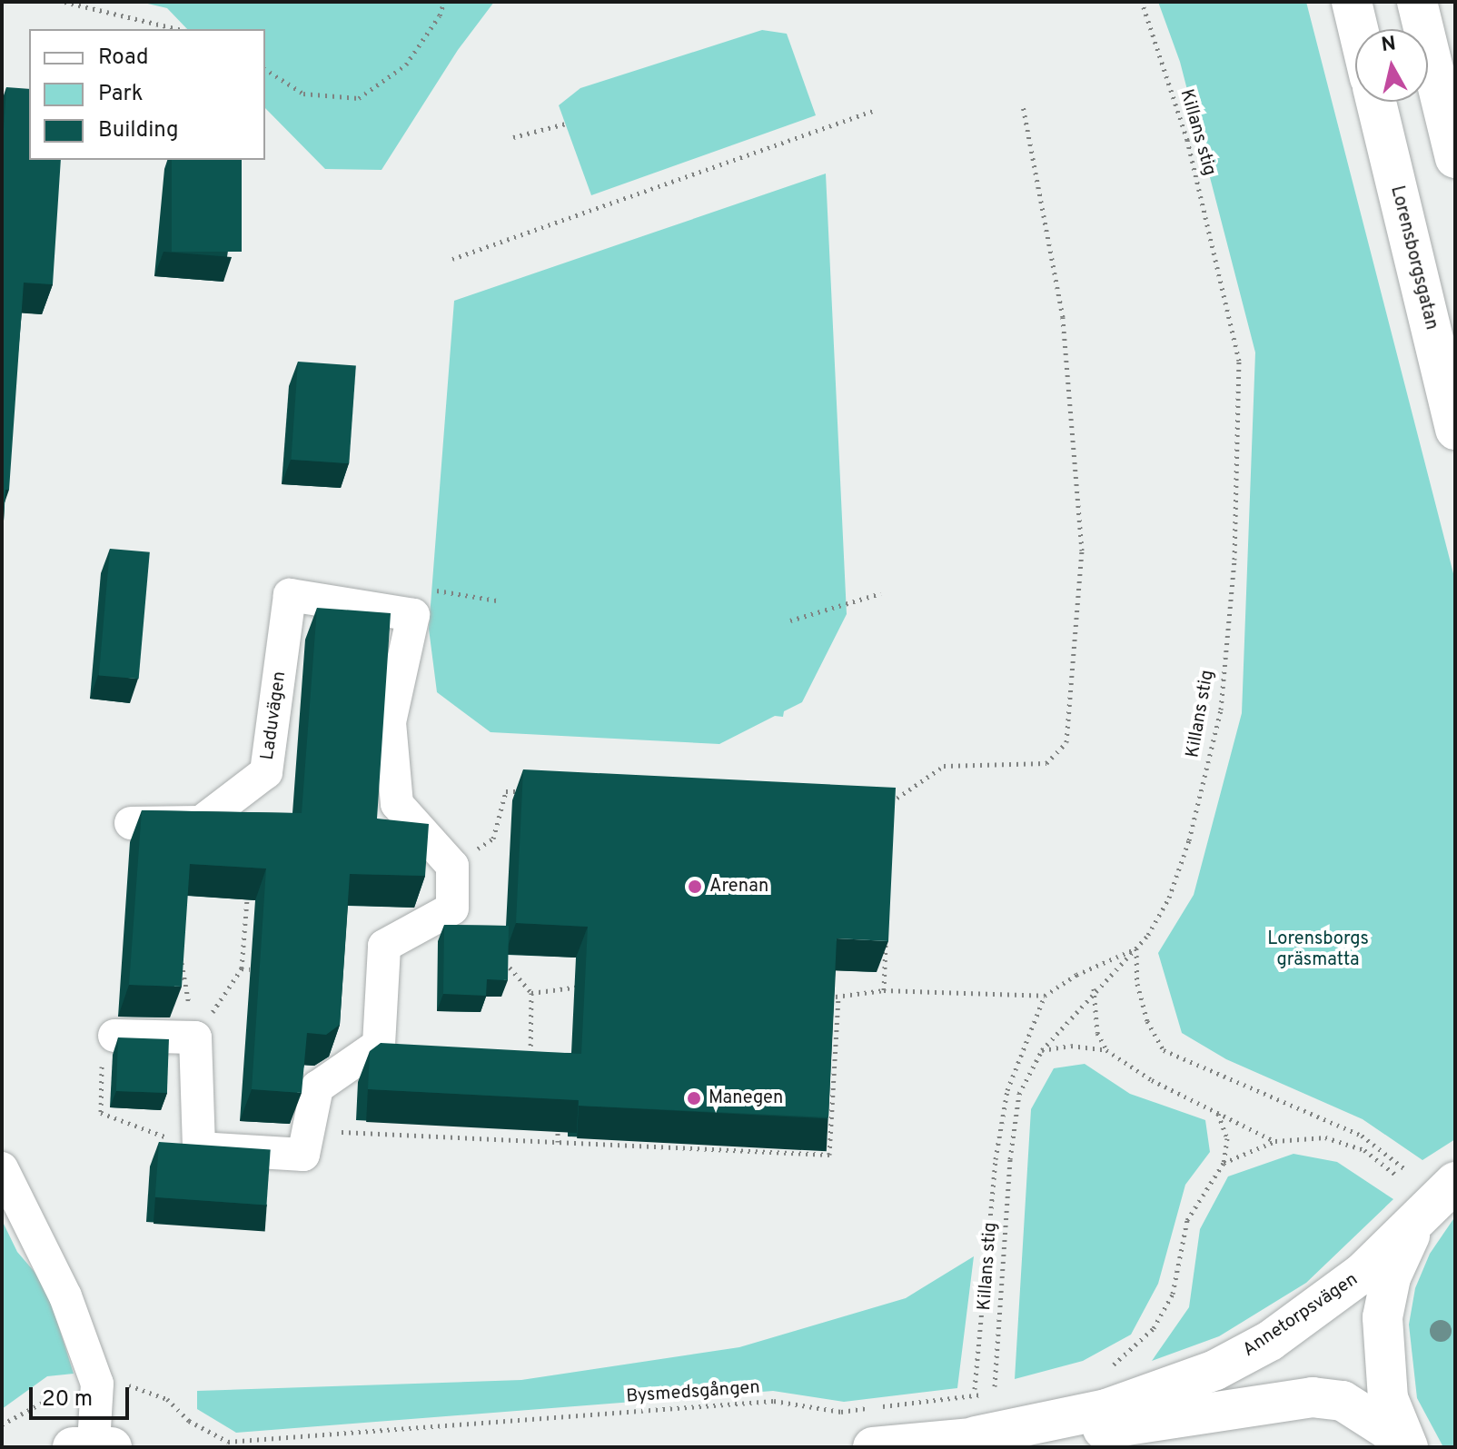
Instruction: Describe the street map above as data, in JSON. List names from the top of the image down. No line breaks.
{"streets":{"main road":["Lorensborgsgatan","Annetorpsvägen"],"street":["Laduvägen"],"path":["Killans stig","Bysmedsgången"]},"parks":["Lorensborgs gräsmatta"],"places":["Arenan","Manegen"],"legend":["Road","Park","Building"],"scale_bar":"20 m","north":"top"}
